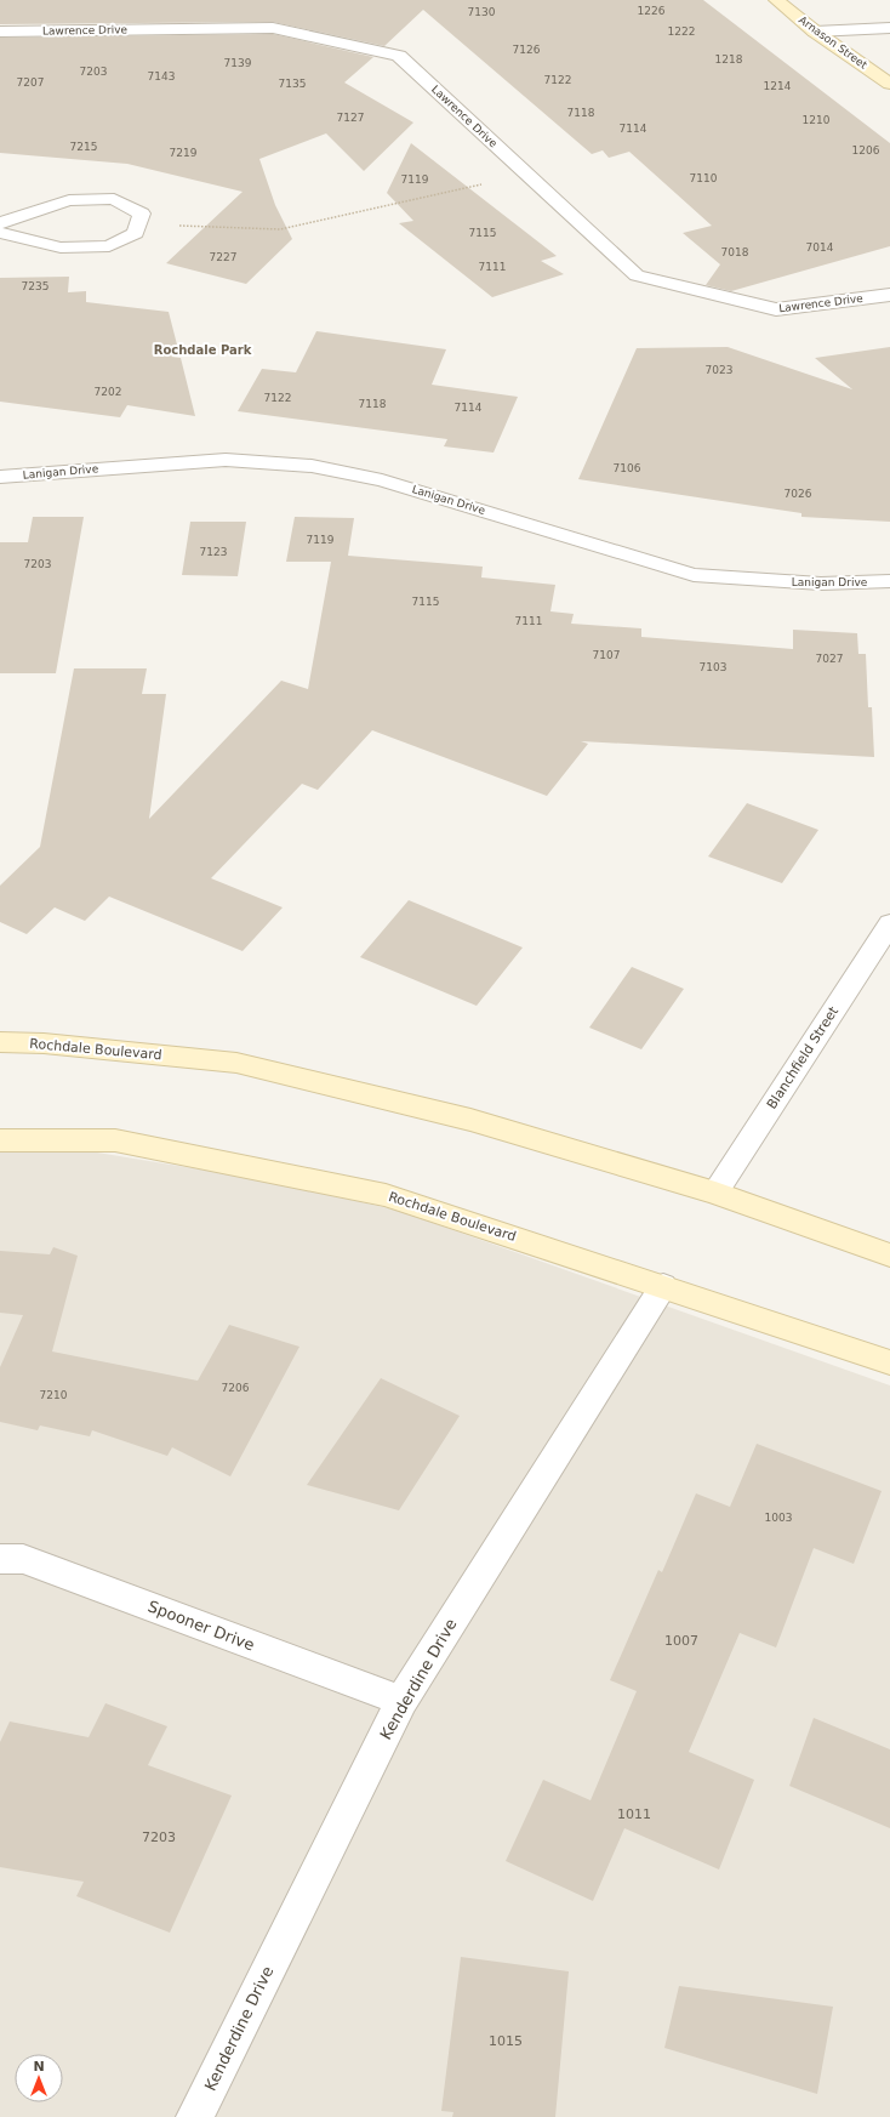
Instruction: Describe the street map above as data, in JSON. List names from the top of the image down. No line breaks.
{"streets":{"main road":["Arnason Street","Rochdale Boulevard"],"street":["Lawrence Drive","Lanigan Drive","Blanchfield Street","Spooner Drive","Kenderdine Drive"]},"crossings":[["Rochdale Boulevard","Blanchfield Street"],["Rochdale Boulevard","Kenderdine Drive"],["Spooner Drive","Kenderdine Drive"]],"districts":["Rochdale Park"],"house_numbers":["1226","7130","1222","7126","1218","7139","7203","7143","7122","7207","7135","1214","7118","7127","1210","7114","7215","1206","7219","7110","7119","7115","7014","7018","7227","7111","7235","7023","7202","7122","7118","7114","7106","7026","7119","7123","7203","7115","7111","7107","7027","7103","7206","7210","1003","1007","1011","7203","1015"],"north":"top"}
